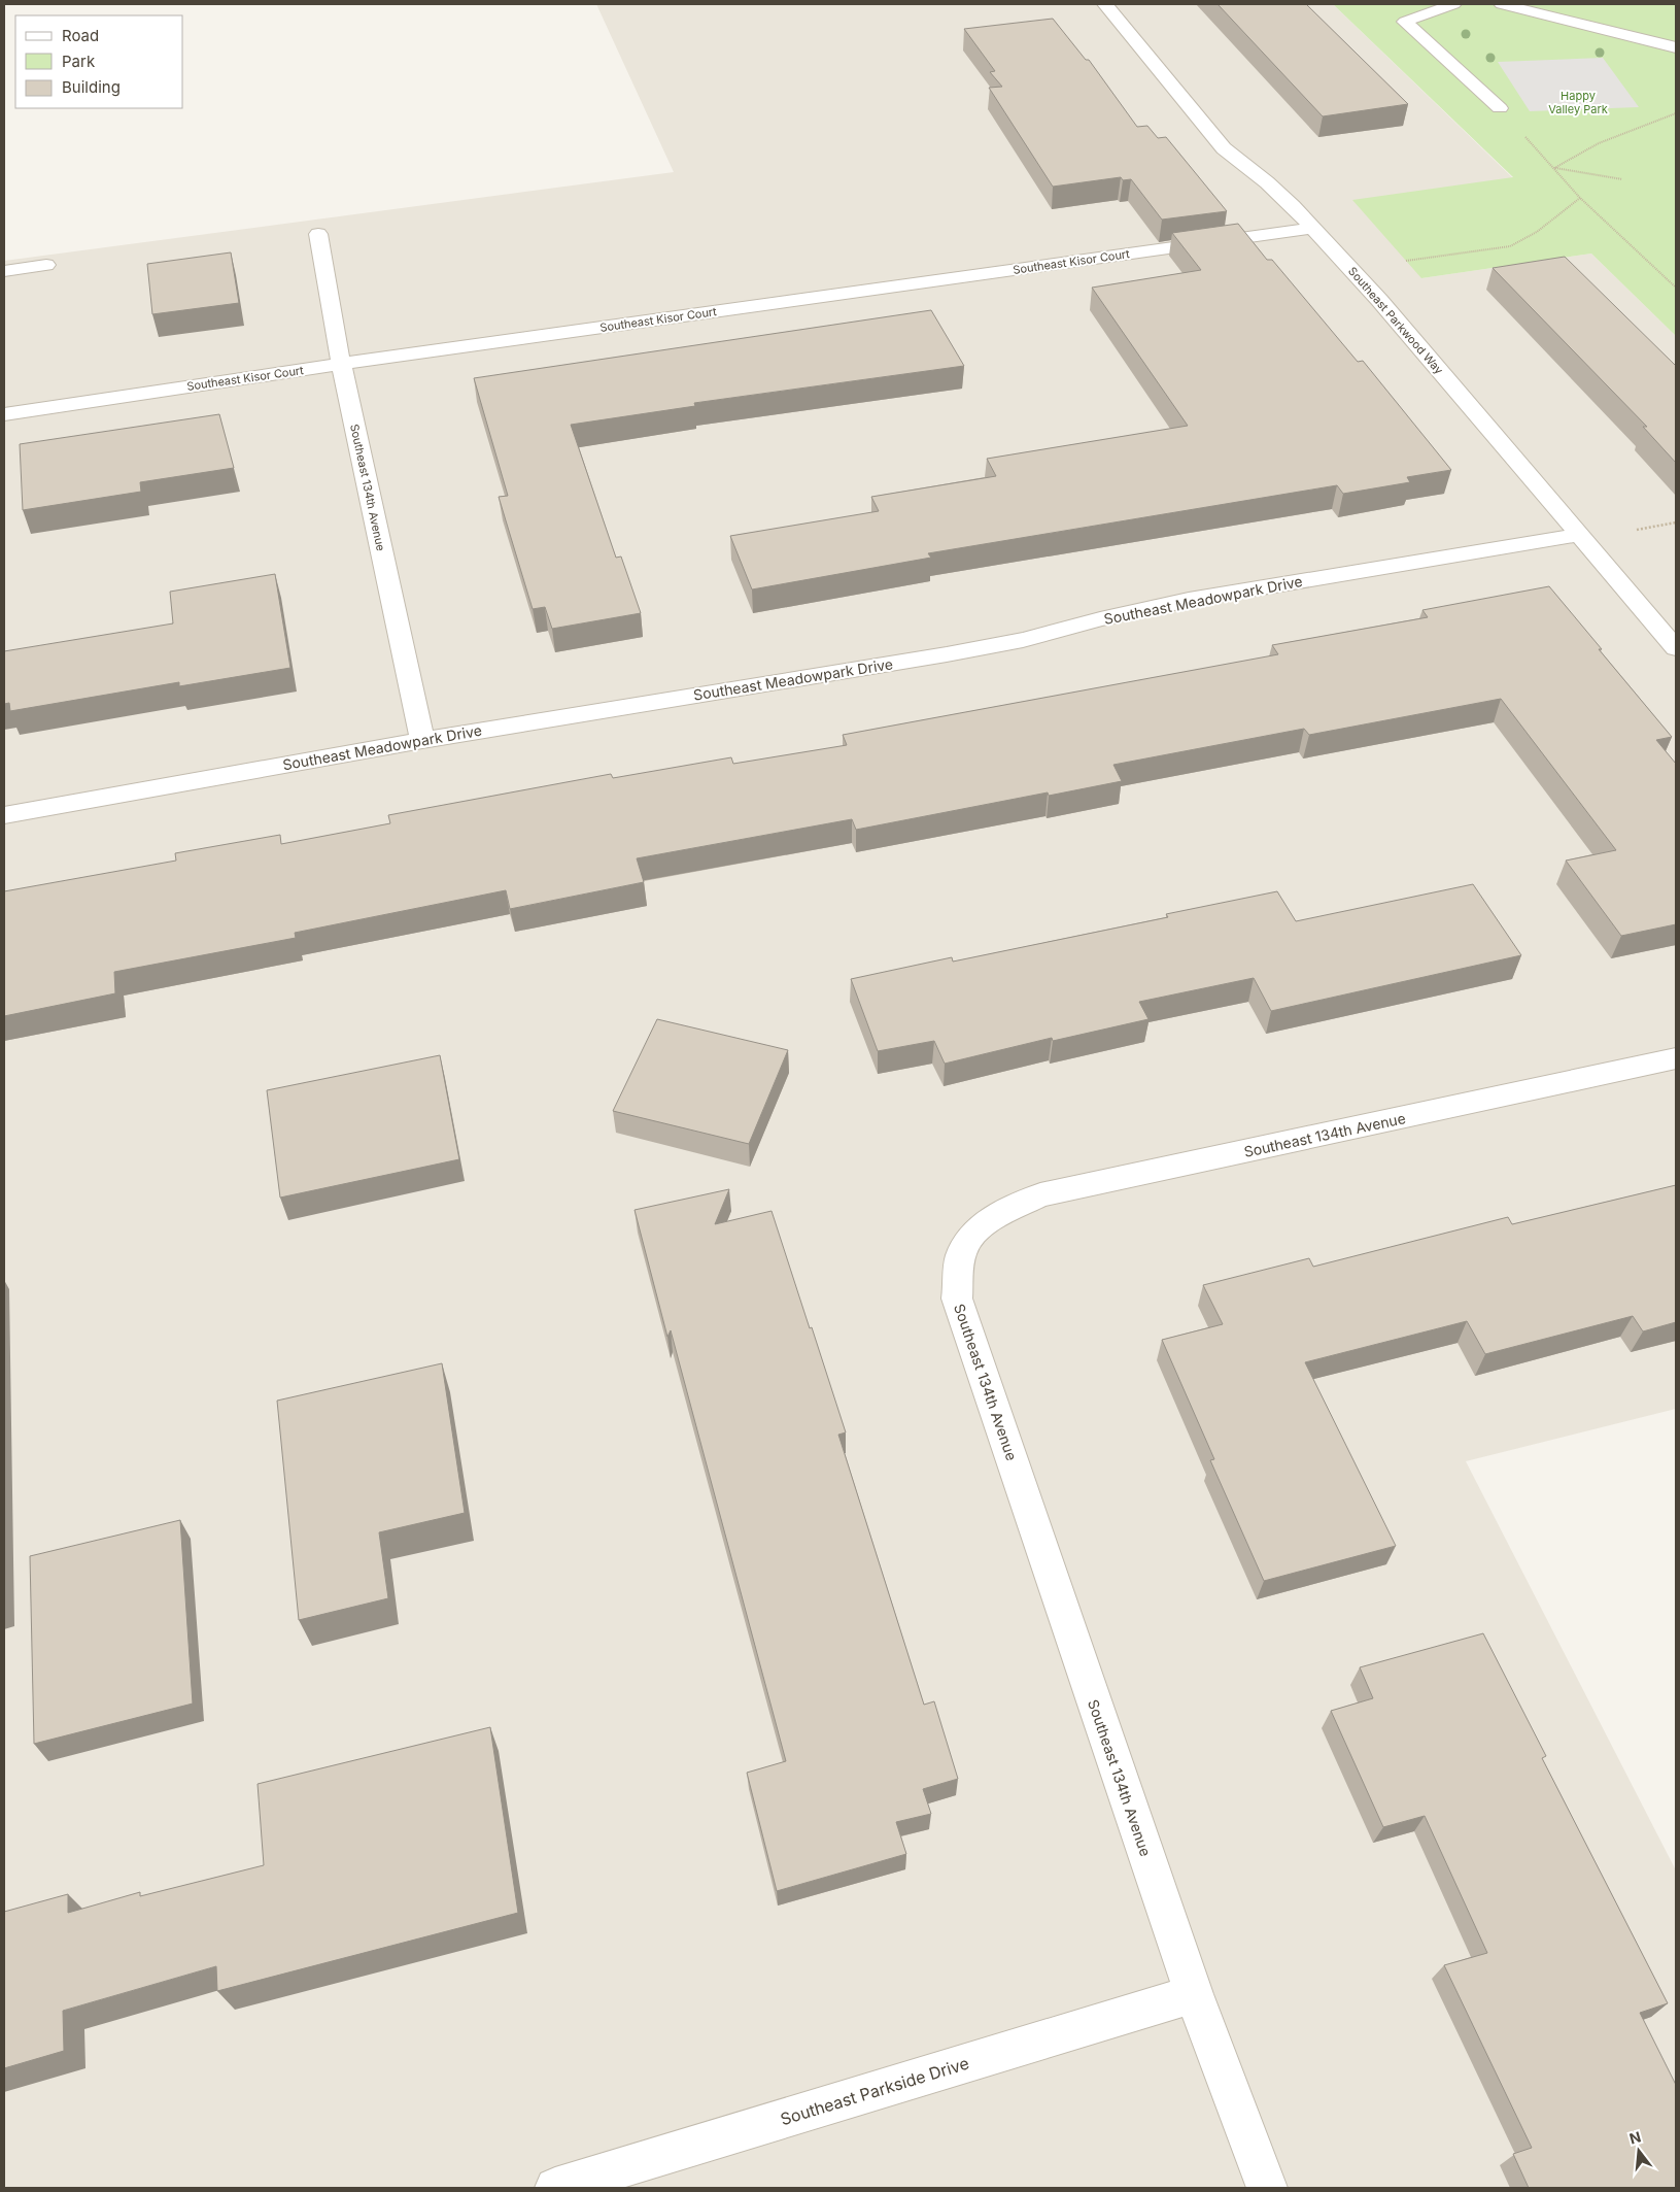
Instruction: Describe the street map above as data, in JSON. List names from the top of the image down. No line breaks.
{"streets":{"street":["Southeast Kisor Court","Southeast Parkwood Way","Southeast 134th Avenue","Southeast Meadowpark Drive","Southeast Parkside Drive"]},"crossings":[["Southeast Kisor Court","Southeast Parkwood Way"],["Southeast Kisor Court","Southeast 134th Avenue"],["Southeast Parkwood Way","Southeast Meadowpark Drive"],["Southeast 134th Avenue","Southeast Meadowpark Drive"],["Southeast 134th Avenue","Southeast Parkside Drive"]],"parks":["Happy Valley Park"],"legend":["Road","Park","Building"],"north":"top"}
